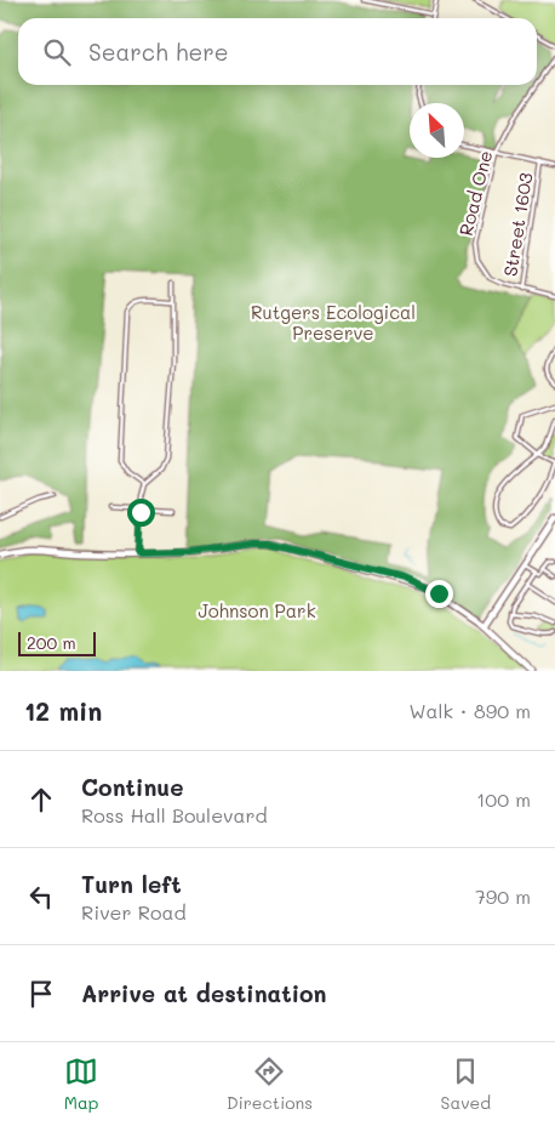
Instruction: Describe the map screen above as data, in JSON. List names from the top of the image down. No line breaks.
{"streets":{"street":["Road One","Street 1603"]},"crossings":[["Road One","Street 1603"]],"parks":["Rutgers Ecological Preserve","Johnson Park"],"scale_bar":"200 m","north":"top left","page":{"search":"Search here","scale":"200 m","heading":["12 min","Walk · 890 m"],"list":[["Continue","Ross Hall Boulevard","100 m"],["Turn left","River Road","790 m"],"Arrive at destination"],"nav":["Map","Directions","Saved"]}}
